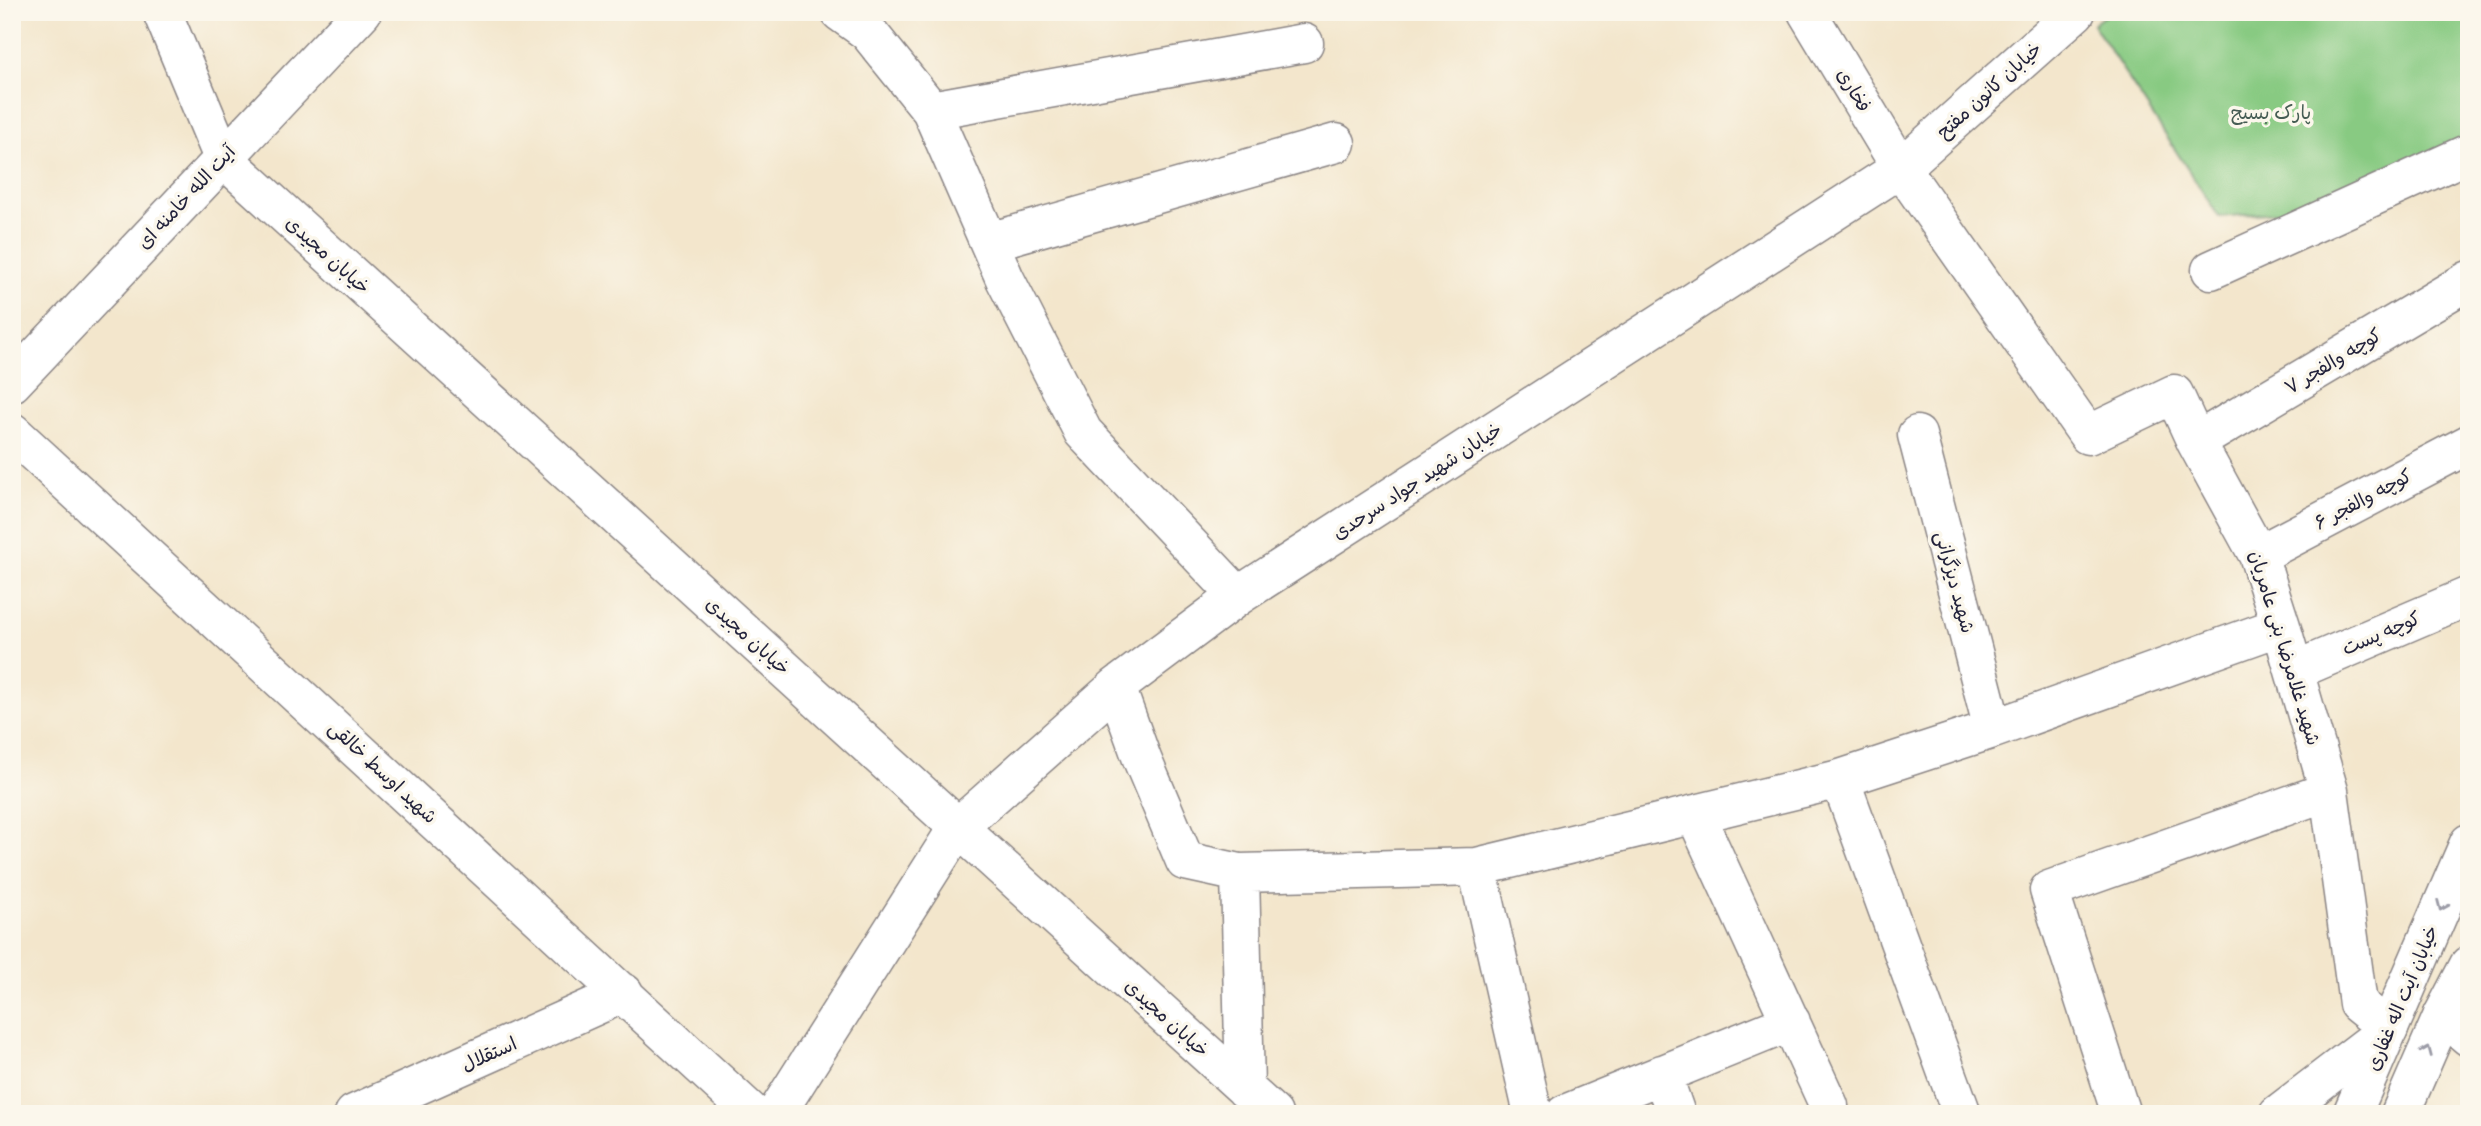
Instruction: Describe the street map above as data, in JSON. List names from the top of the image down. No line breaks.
{"streets":{"street":["فخاری","خیابان کانون مفتح","آیت الله خامنه ای","خیابان مجیدی","کوچه والفجر ۷","خیابان شهید جواد سرحدی","کوچه والفجر ۶","شهید دیزگرانی","کوچه پست","شهید غلامرضا بنی عامریان","شهید اوسط خالقی","خیابان آیت اله غفاری","استقلال"]},"crossings":[["فخاری","خیابان کانون مفتح"],["فخاری","خیابان شهید جواد سرحدی"],["فخاری","شهید غلامرضا بنی عامریان"],["خیابان کانون مفتح","خیابان شهید جواد سرحدی"],["خیابان کانون مفتح","شهید غلامرضا بنی عامریان"],["آیت الله خامنه ای","خیابان مجیدی"],["خیابان مجیدی","خیابان شهید جواد سرحدی"],["کوچه والفجر ۷","شهید غلامرضا بنی عامریان"],["خیابان شهید جواد سرحدی","شهید غلامرضا بنی عامریان"],["کوچه والفجر ۶","شهید غلامرضا بنی عامریان"],["کوچه پست","شهید غلامرضا بنی عامریان"],["شهید غلامرضا بنی عامریان","خیابان آیت اله غفاری"],["شهید اوسط خالقی","استقلال"]],"parks":["پارک بسیج"]}
